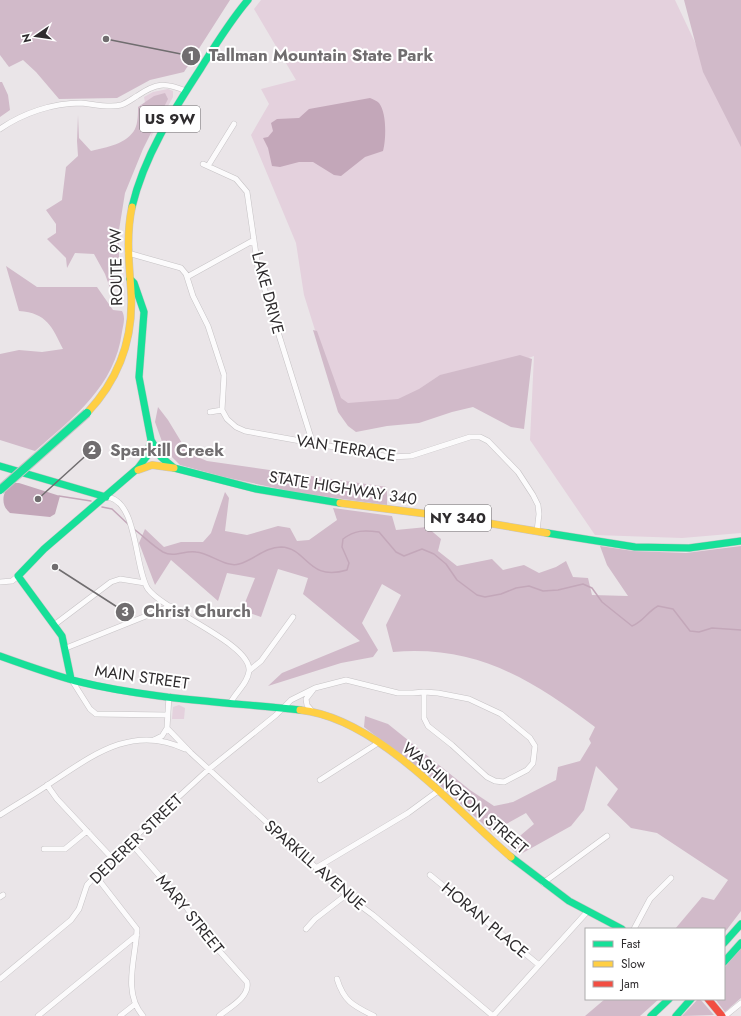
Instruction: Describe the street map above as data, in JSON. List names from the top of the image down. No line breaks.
{"streets":{"main road":["US 9W","ROUTE 9W","STATE HIGHWAY 340","NY 340","MAIN STREET","WASHINGTON STREET"],"street":["LAKE DRIVE","VAN TERRACE","DEDERER STREET","SPARKILL AVENUE","MARY STREET","HORAN PLACE"]},"crossings":[["LAKE DRIVE","VAN TERRACE"],["VAN TERRACE","STATE HIGHWAY 340"],["STATE HIGHWAY 340","NY 340"],["MAIN STREET","WASHINGTON STREET"],["MAIN STREET","DEDERER STREET"],["WASHINGTON STREET","DEDERER STREET"],["DEDERER STREET","SPARKILL AVENUE"],["DEDERER STREET","MARY STREET"]],"places":["Tallman Mountain State Park","Sparkill Creek","Christ Church"],"legend":["Fast","Slow","Jam"],"north":"left"}
